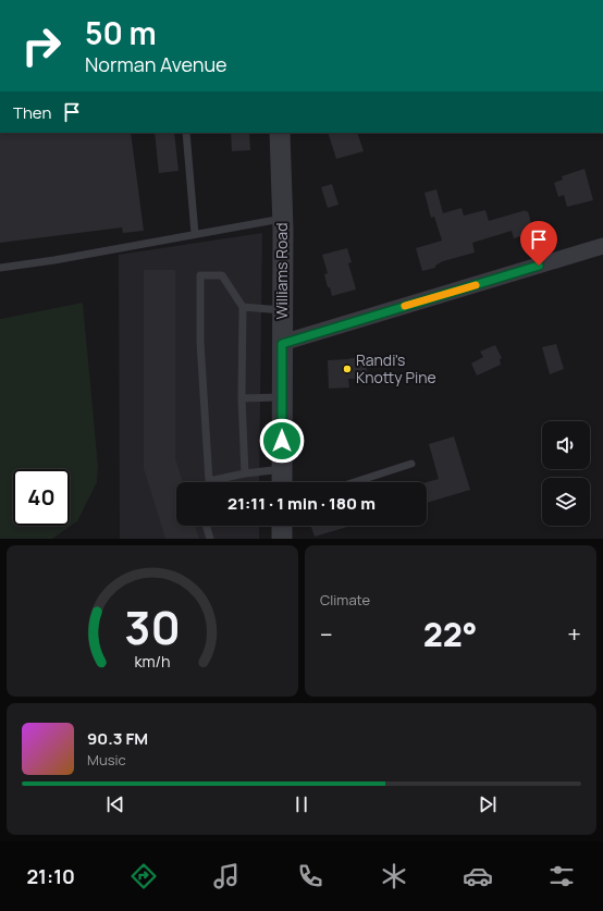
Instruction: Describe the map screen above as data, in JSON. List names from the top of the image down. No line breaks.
{"streets":{"street":["Williams Road"]},"places":["Randi's Knotty Pine"],"page":{"turn":["50 m","Norman Avenue"],"then":"Then","limit":"40","trip":"21:11 · 1 min · 180 m","tile":"Climate","heat":["−","22°","+"],"song":["90.3 FM","Music"],"tabs":"21:10","gauge":["30","km/h"]}}
